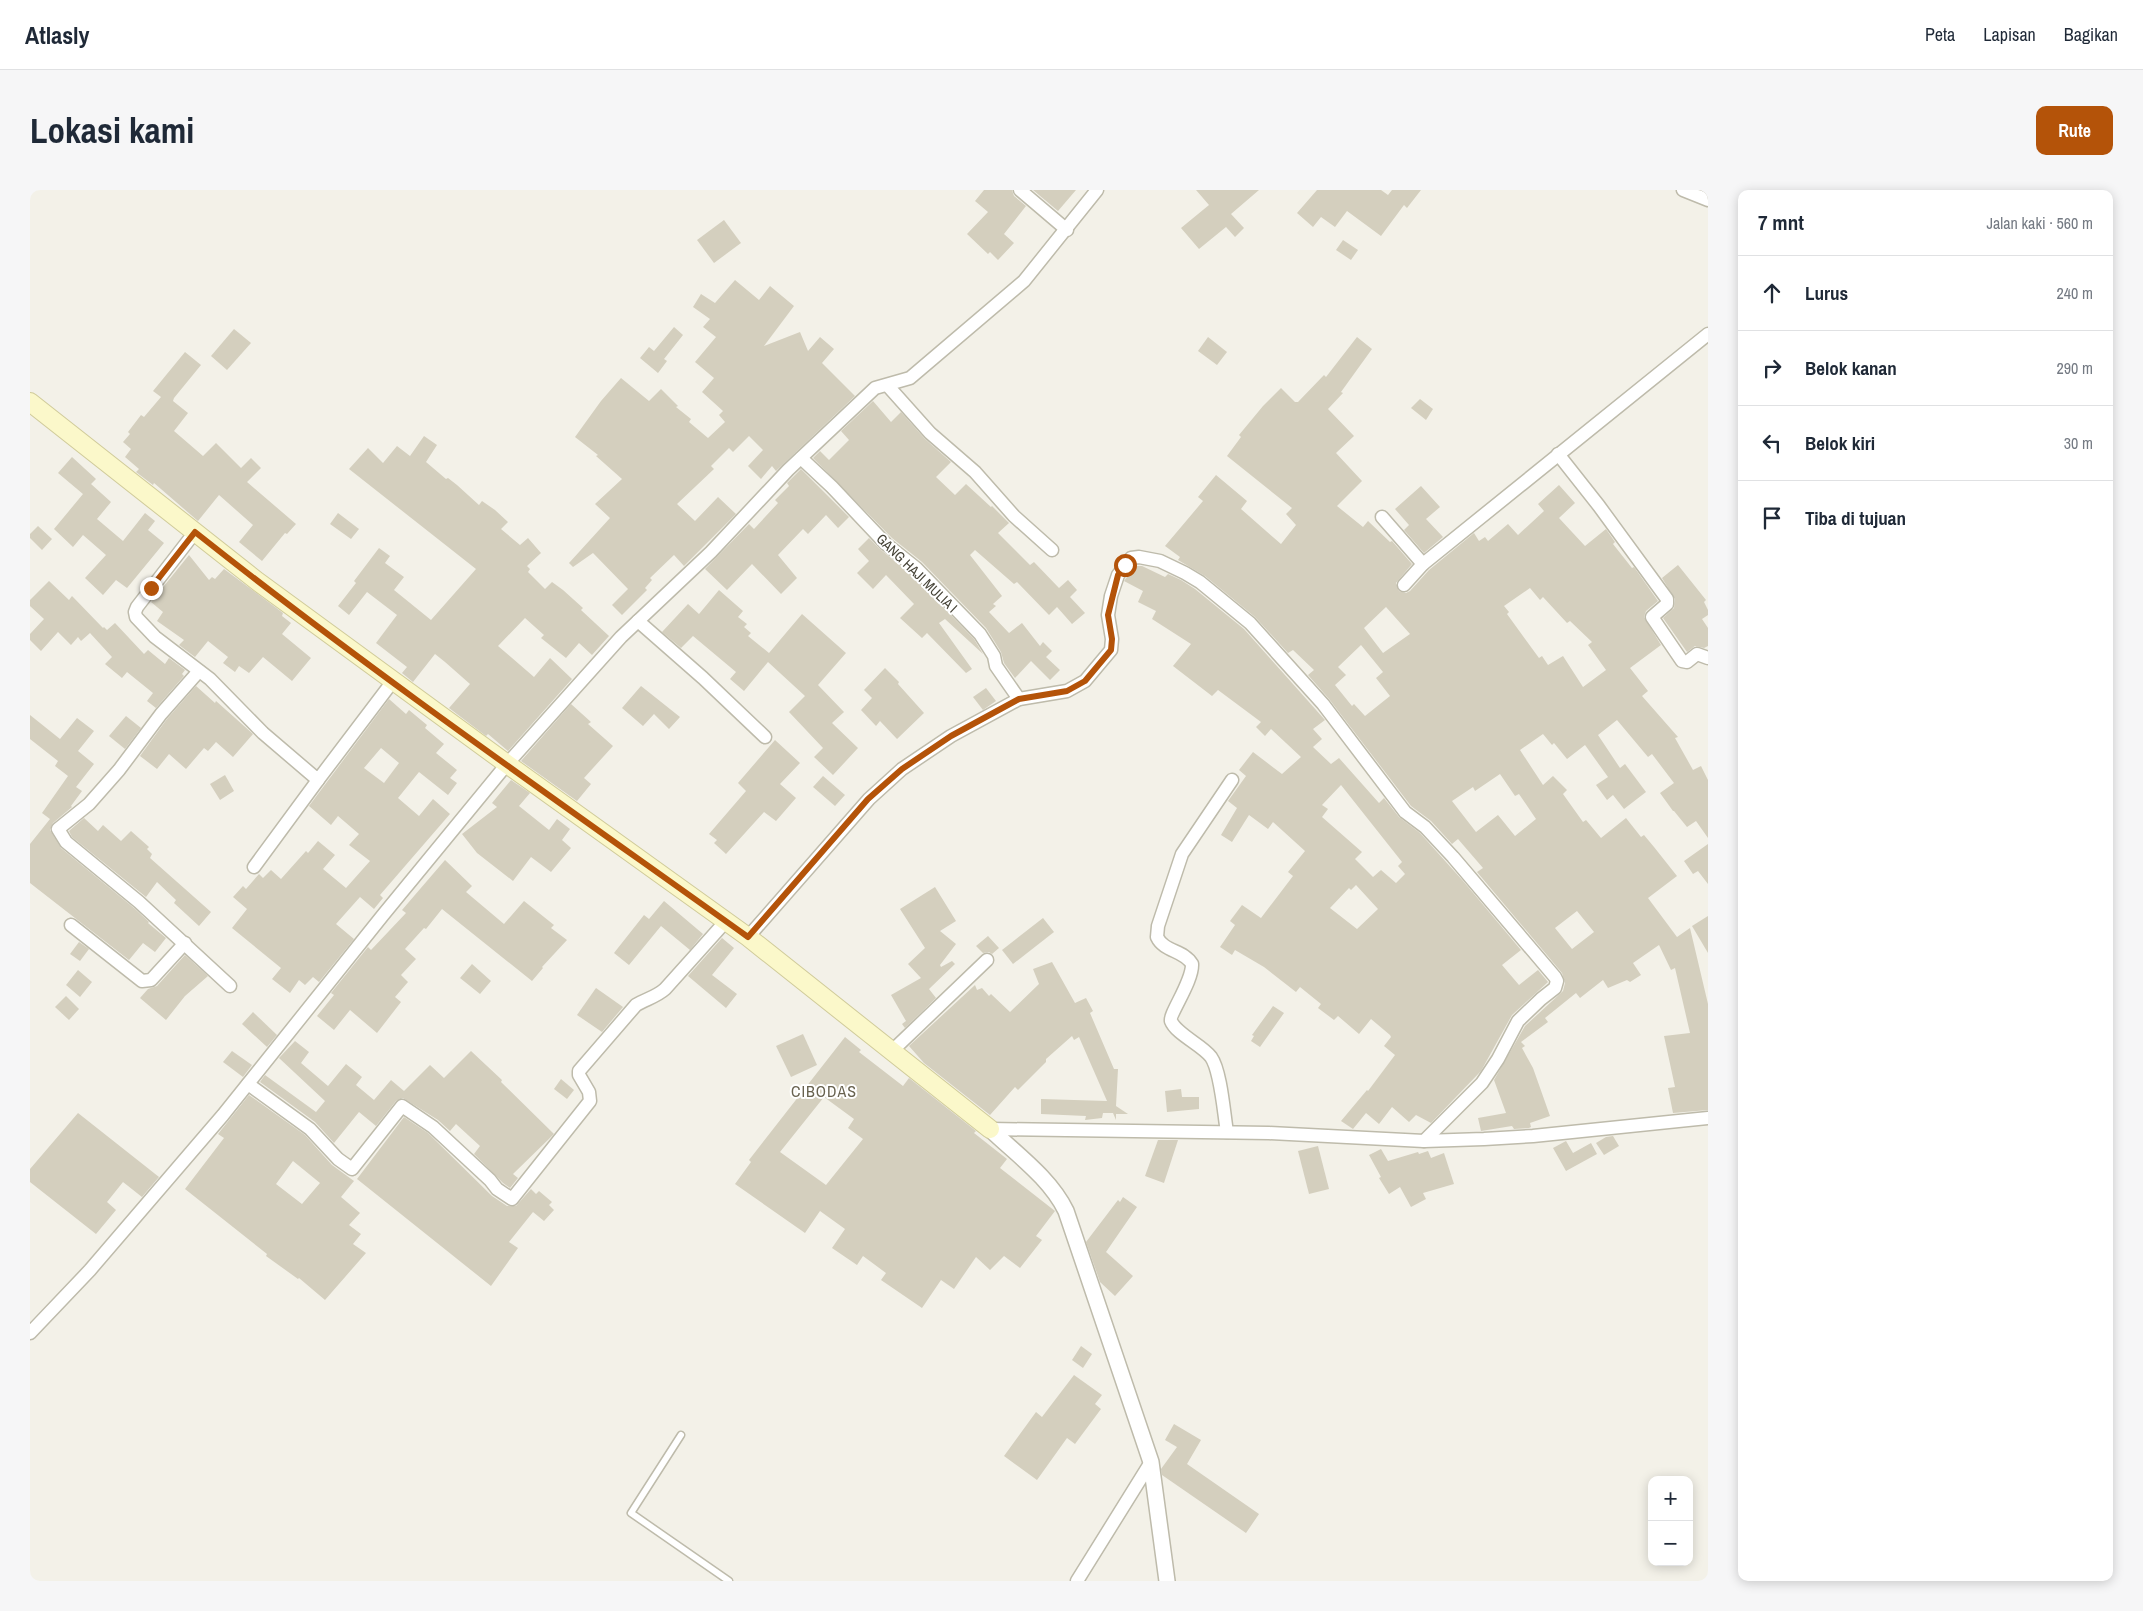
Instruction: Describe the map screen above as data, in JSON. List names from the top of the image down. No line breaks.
{"streets":{"street":["GANG HAJI MULIA I"]},"districts":["CIBODAS"],"page":{"header":"Atlasly","nav":["Peta","Lapisan","Bagikan"],"buttons":"Rute","title":"Lokasi kami","heading":["7 mnt","Jalan kaki · 560 m"],"list":[["Lurus","240 m"],["Belok kanan","290 m"],["Belok kiri","30 m"],"Tiba di tujuan"],"map_buttons":["+","−"]}}
